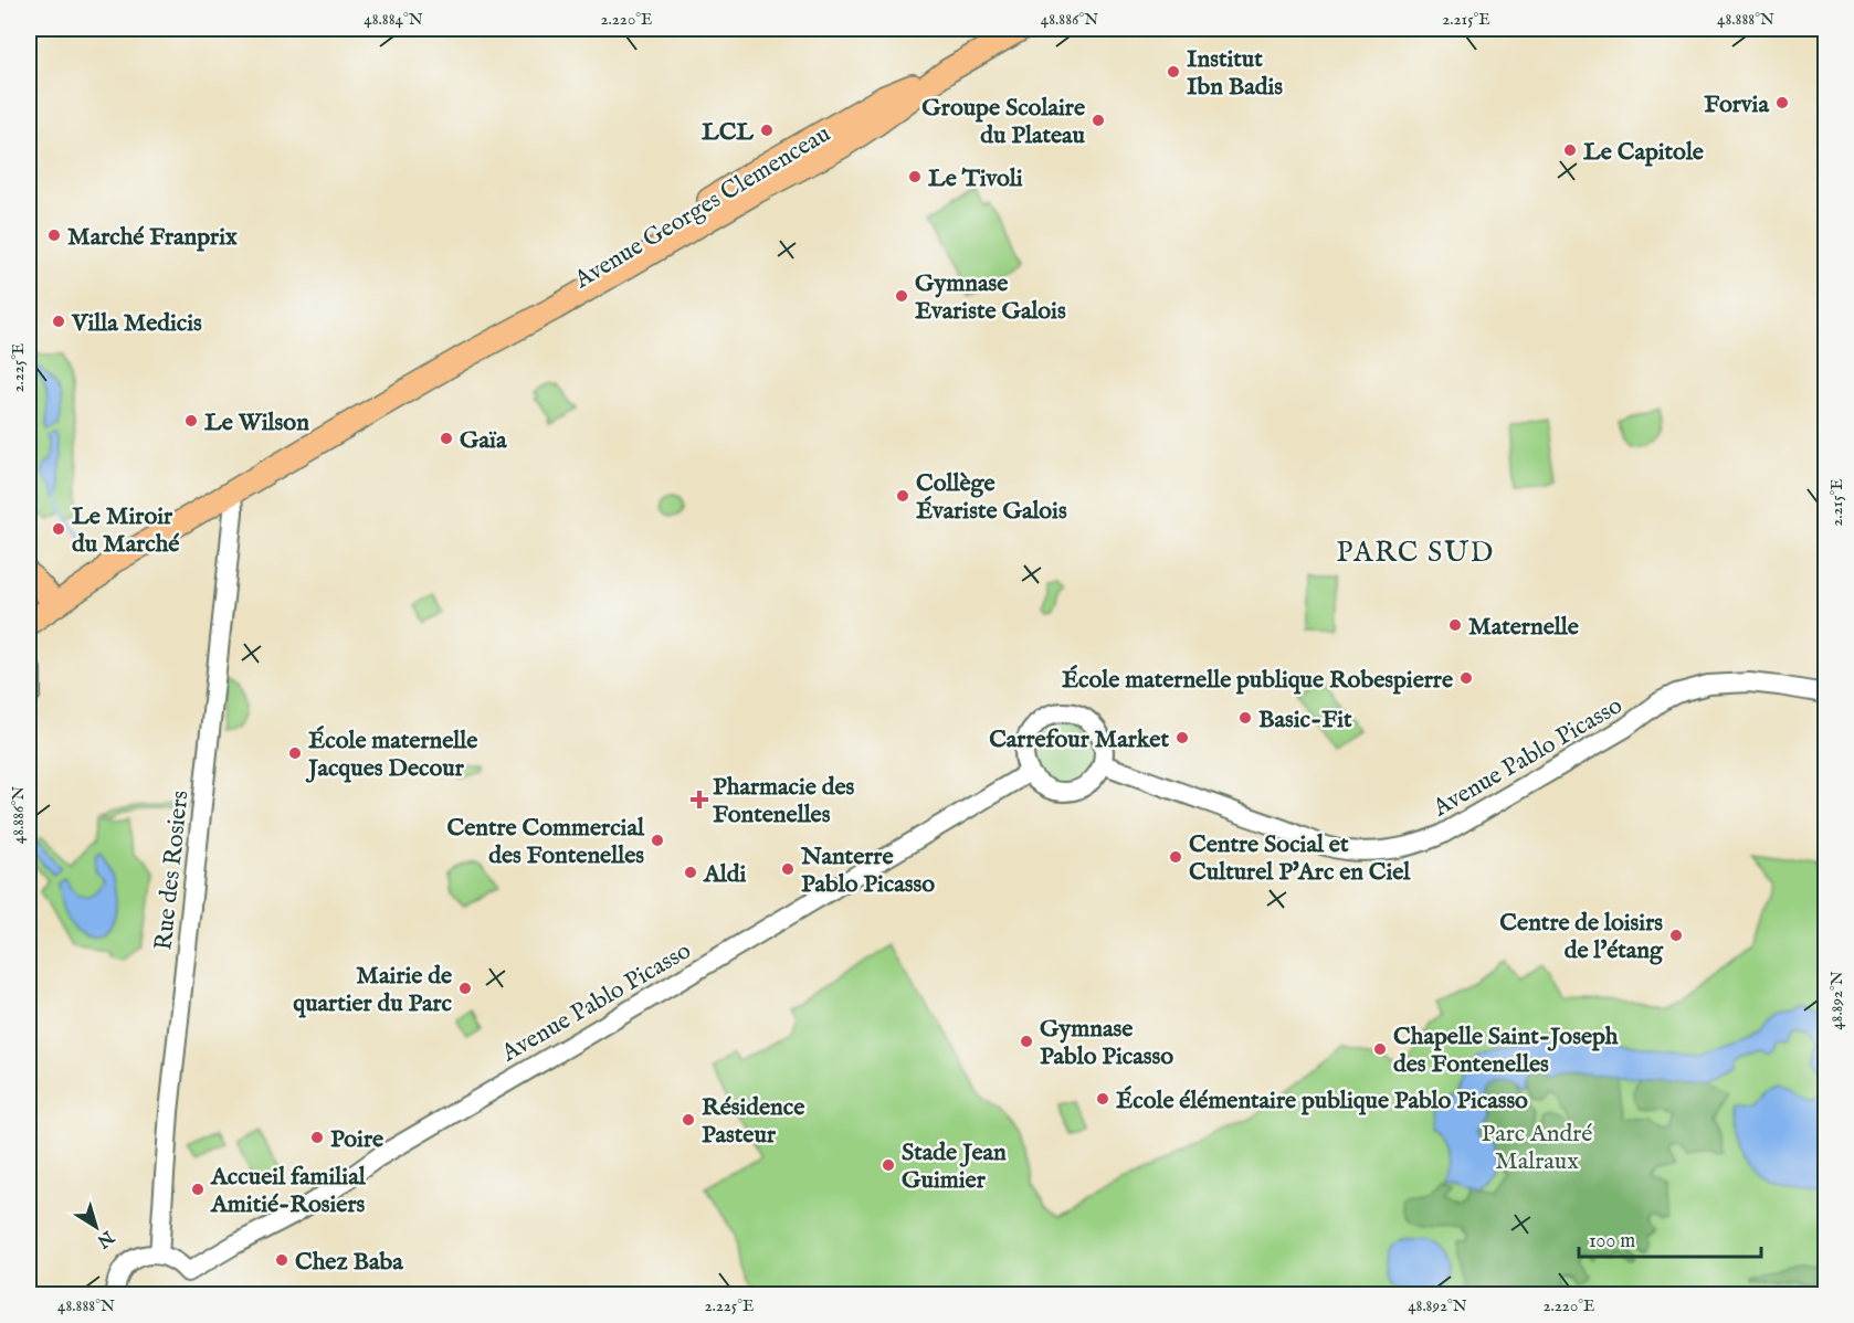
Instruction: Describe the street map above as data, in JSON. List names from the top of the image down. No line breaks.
{"streets":{"main road":["Avenue Georges Clemenceau"],"street":["Avenue Pablo Picasso","Rue des Rosiers"]},"crossings":[["Avenue Georges Clemenceau","Rue des Rosiers"],["Avenue Pablo Picasso","Rue des Rosiers"]],"districts":["PARC SUD"],"parks":["Parc André Malraux"],"places":{"other":["Institut Ibn Badis","Forvia","Groupe Scolaire du Plateau","LCL","Le Capitole","Le Tivoli","Marché Franprix","Gymnase Evariste Galois","Villa Medicis","Le Wilson","Gaïa","Collège Évariste Galois","Le Miroir du Marché","Maternelle","École maternelle publique Robespierre","Basic-Fit","Carrefour Market","École maternelle Jacques Decour","Centre Commercial des Fontenelles","Centre Social et Culturel P'Arc en Ciel","Nanterre Pablo Picasso","Aldi","Centre de loisirs de l'étang","Mairie de quartier du Parc","Gymnase Pablo Picasso","Chapelle Saint-Joseph des Fontenelles","École élémentaire publique Pablo Picasso","Résidence Pasteur","Poire","Stade Jean Guimier","Accueil familial Amitié-Rosiers","Chez Baba"],"health":["Pharmacie des Fontenelles"]},"scale_bar":"100 m","north":"bottom right","coordinates":["48.884°N","2.220°E","48.886°N","2.215°E","48.888°N","2.225°E","48.892°N"]}
